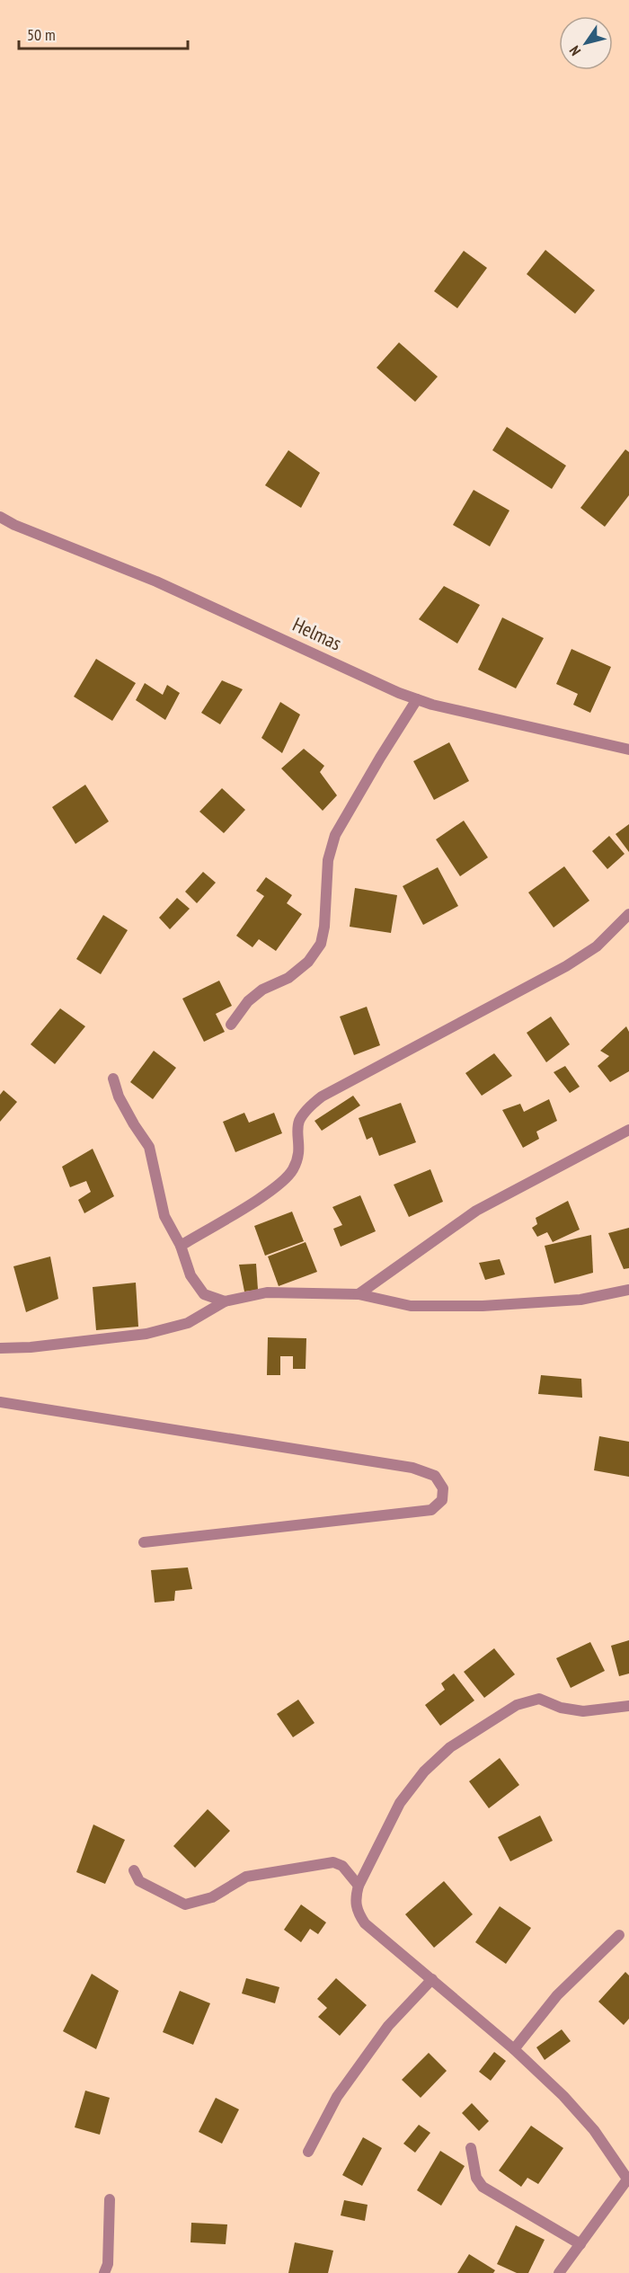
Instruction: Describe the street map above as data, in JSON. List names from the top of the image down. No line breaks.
{"streets":{"street":["Helmas"]},"scale_bar":"50 m","north":"bottom left"}
